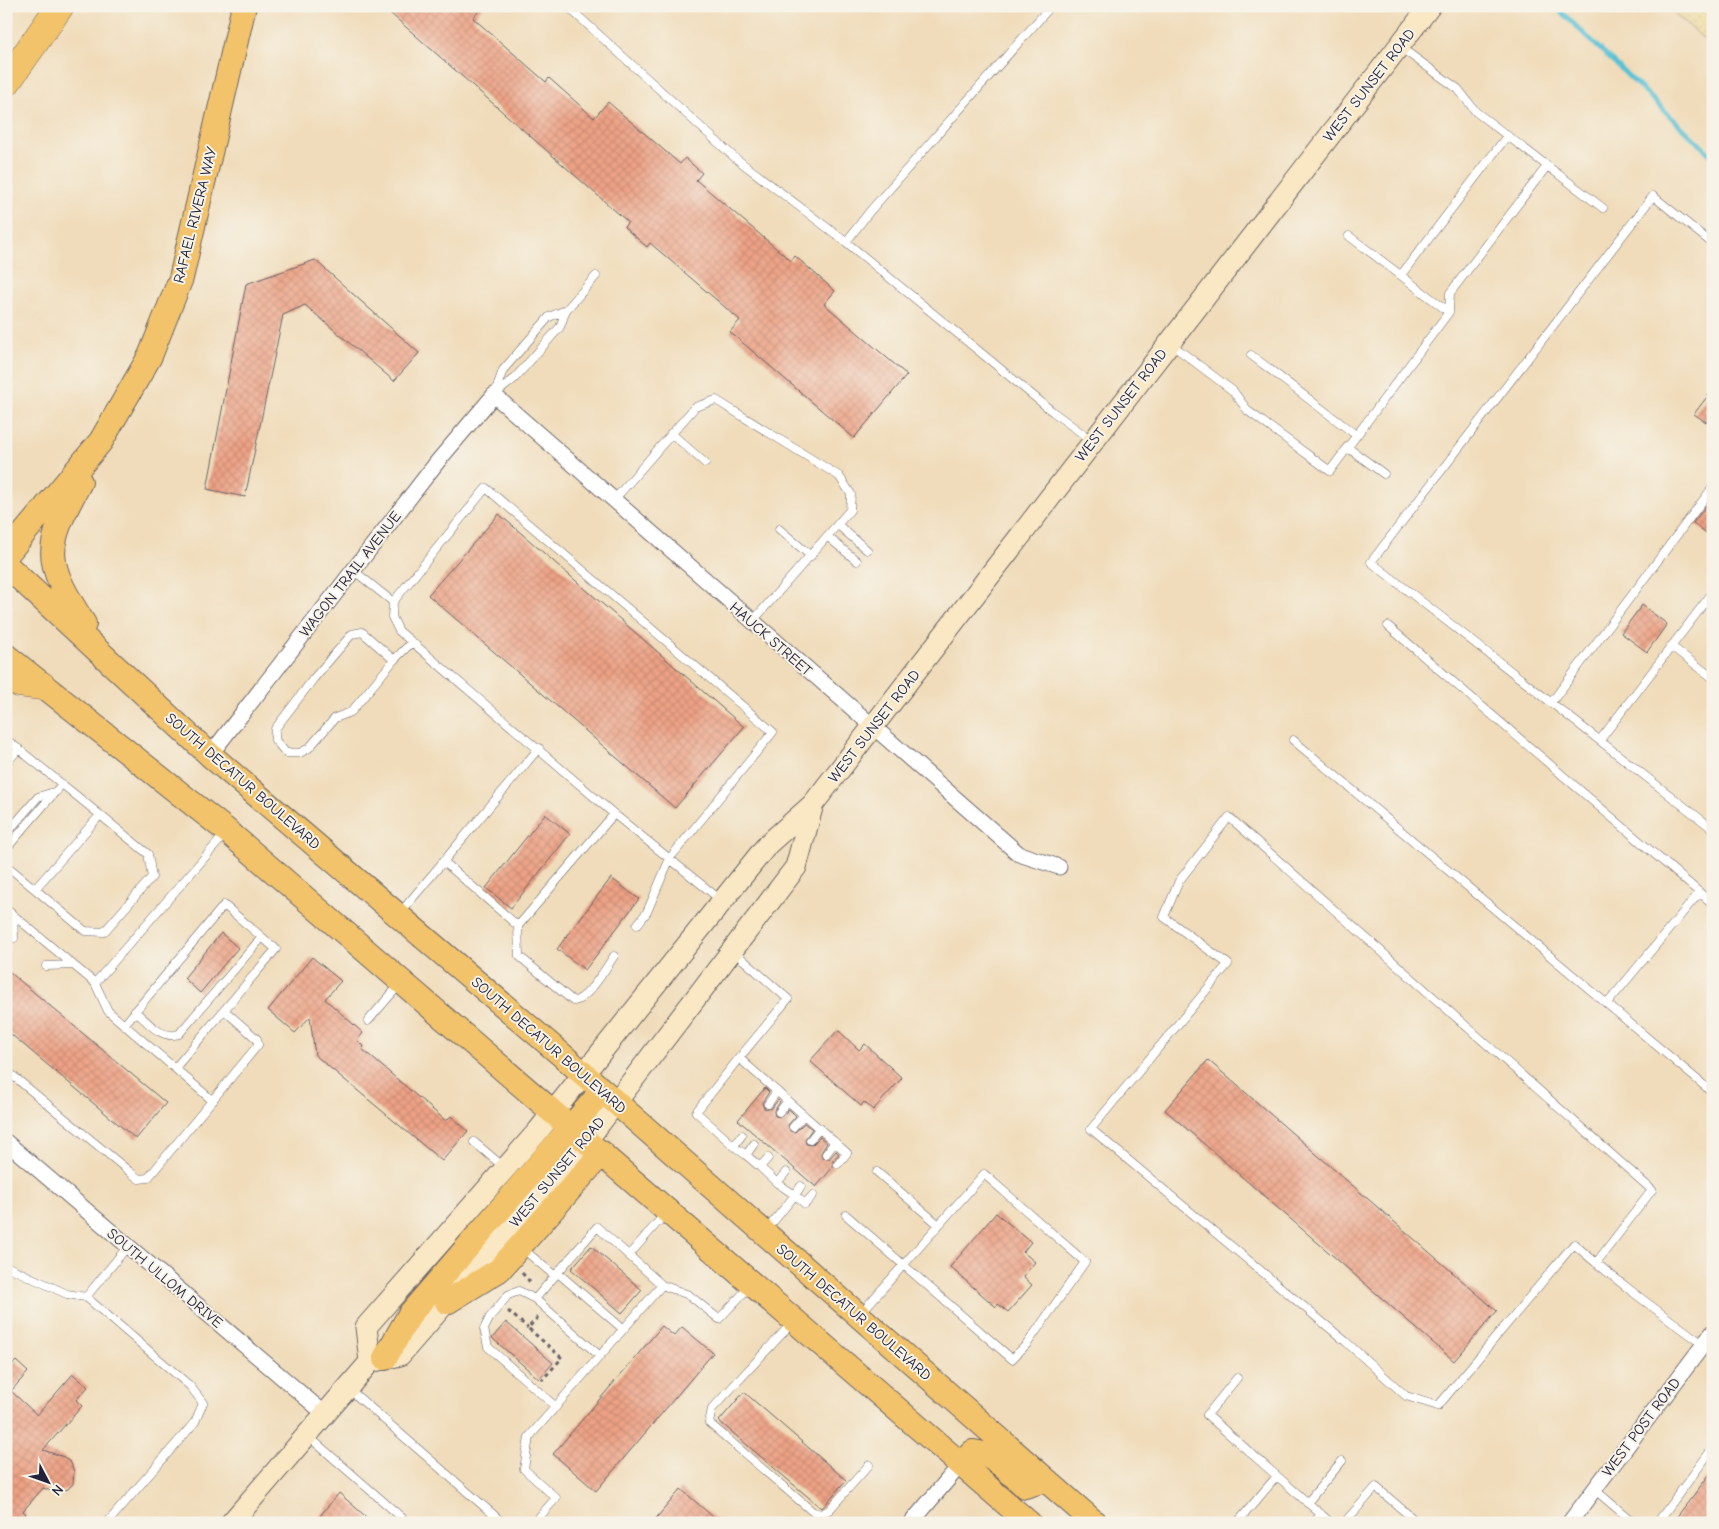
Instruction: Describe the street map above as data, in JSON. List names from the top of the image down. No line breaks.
{"streets":{"main road":["WEST SUNSET ROAD","RAFAEL RIVERA WAY","SOUTH DECATUR BOULEVARD"],"street":["WAGON TRAIL AVENUE","HAUCK STREET","SOUTH ULLOM DRIVE","WEST POST ROAD"]},"crossings":[["WEST SUNSET ROAD","HAUCK STREET"],["WEST SUNSET ROAD","SOUTH DECATUR BOULEVARD"],["WEST SUNSET ROAD","SOUTH ULLOM DRIVE"],["WAGON TRAIL AVENUE","HAUCK STREET"],["WAGON TRAIL AVENUE","SOUTH DECATUR BOULEVARD"]],"north":"bottom right"}
